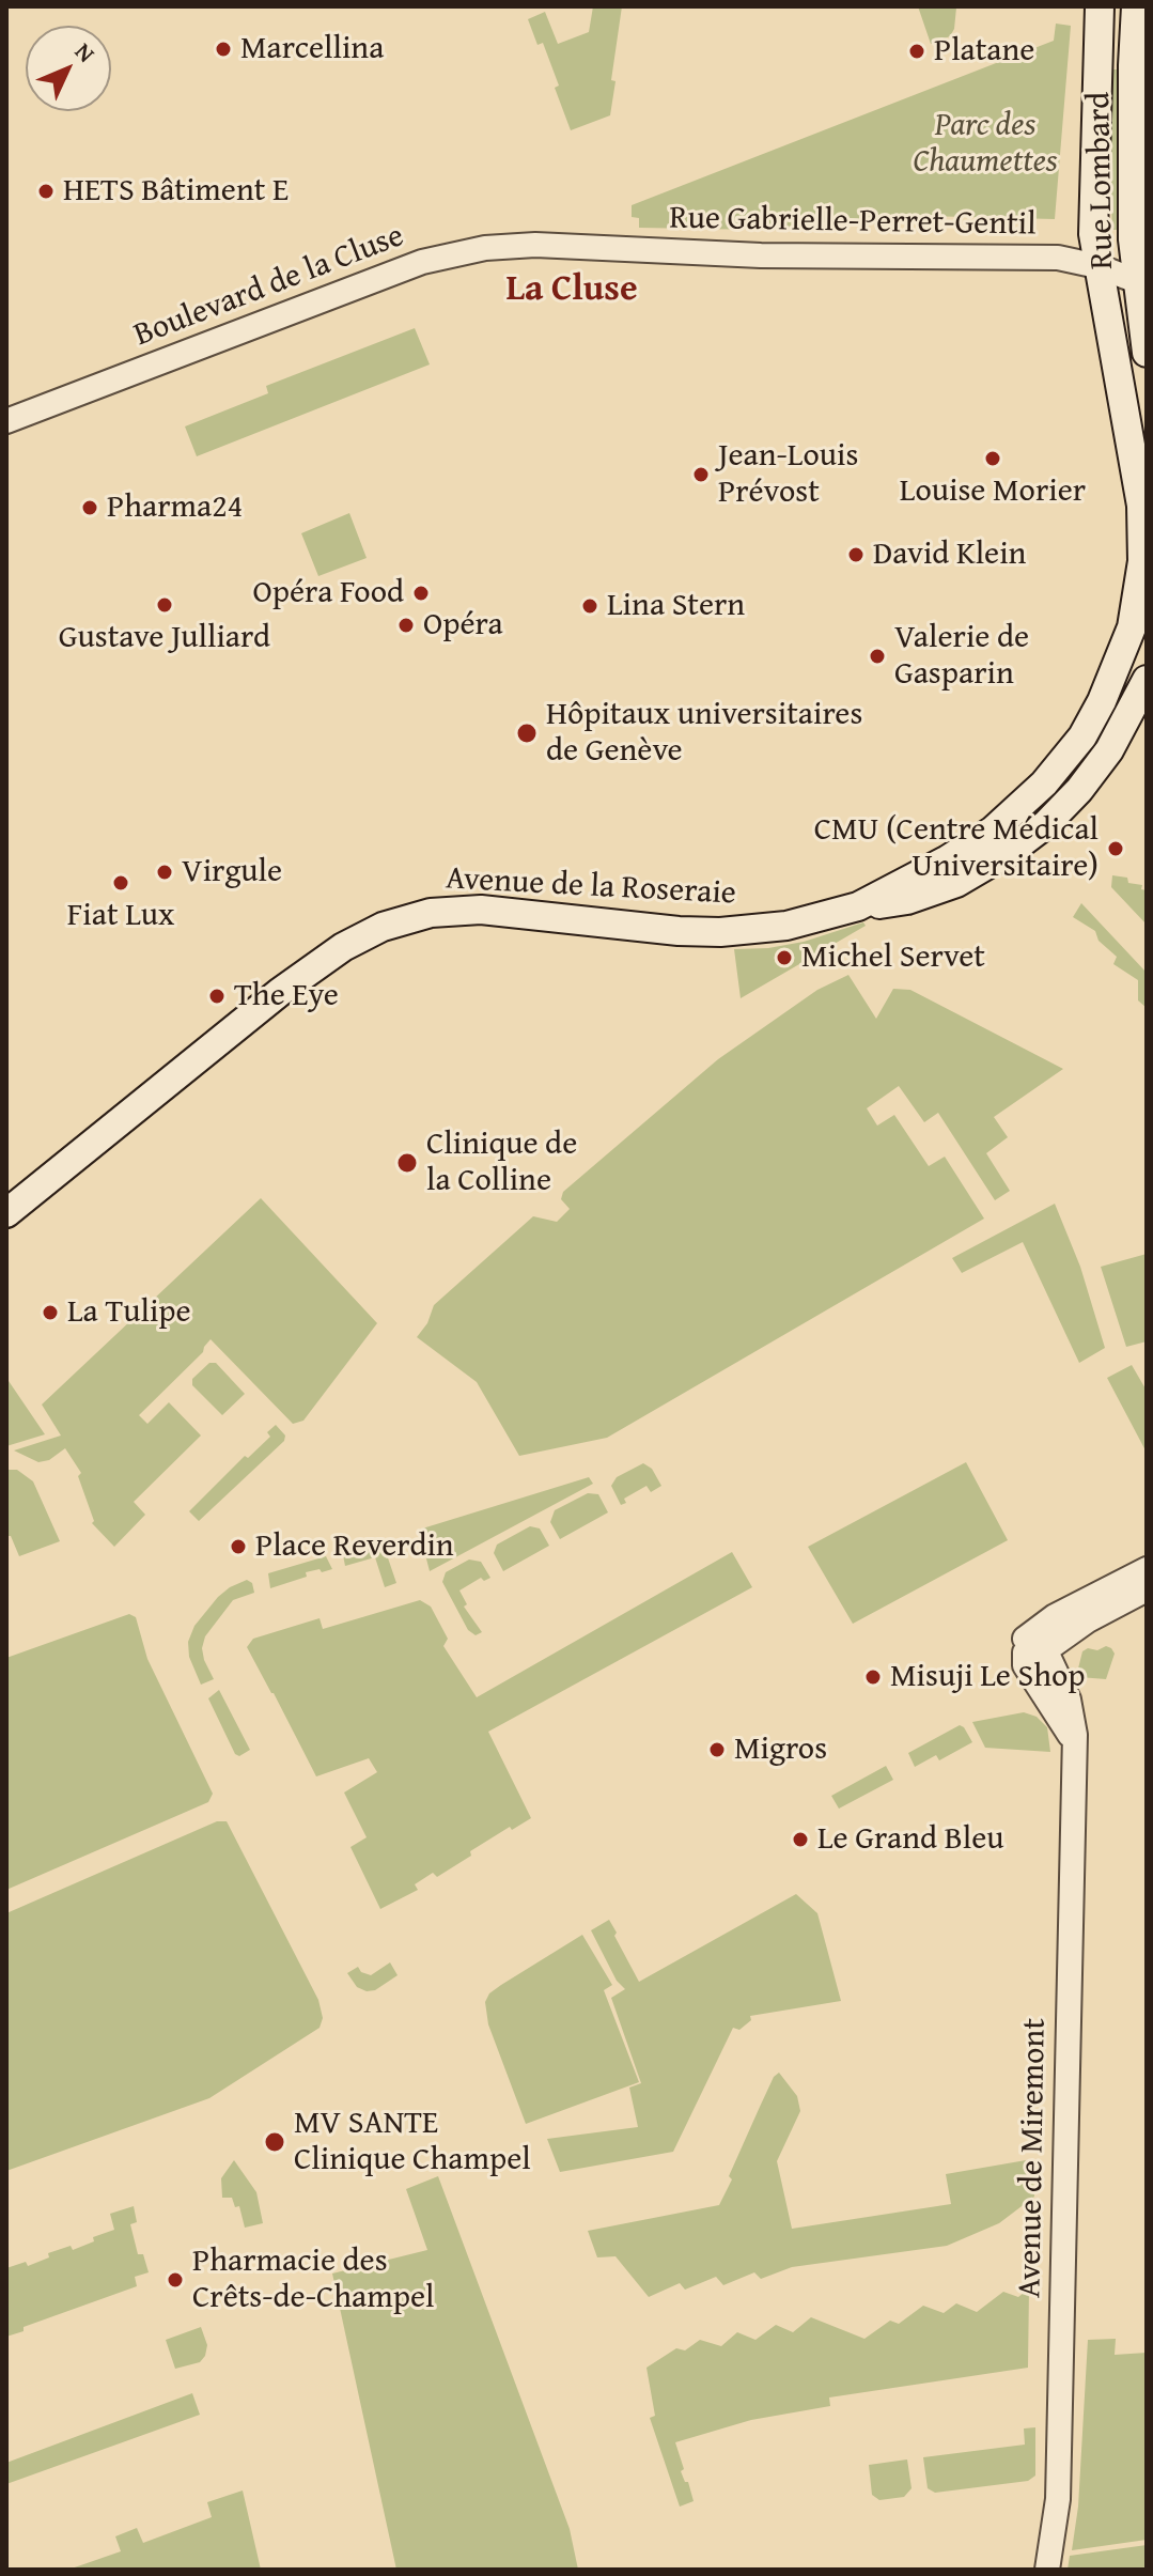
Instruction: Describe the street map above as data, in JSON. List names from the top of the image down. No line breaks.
{"streets":{"main road":["Rue Lombard","Avenue de la Roseraie"],"street":["Rue Gabrielle-Perret-Gentil","Boulevard de la Cluse","Avenue de Miremont"]},"crossings":[["Rue Lombard","Rue Gabrielle-Perret-Gentil"],["Rue Lombard","Avenue de la Roseraie"],["Rue Gabrielle-Perret-Gentil","Boulevard de la Cluse"]],"districts":["La Cluse"],"parks":["Parc des Chaumettes"],"places":["Marcellina","Platane","HETS Bâtiment E","Louise Morier","Jean-Louis Prévost","Pharma24","David Klein","Opéra Food","Gustave Julliard","Lina Stern","Opéra","Valerie de Gasparin","Hôpitaux universitaires de Genève","CMU (Centre Médical Universitaire)","Virgule","Fiat Lux","Michel Servet","The Eye","Clinique de la Colline","La Tulipe","Place Reverdin","Misuji Le Shop","Migros","Le Grand Bleu","MV SANTE Clinique Champel","Pharmacie des Crêts-de-Champel"],"north":"top right"}
